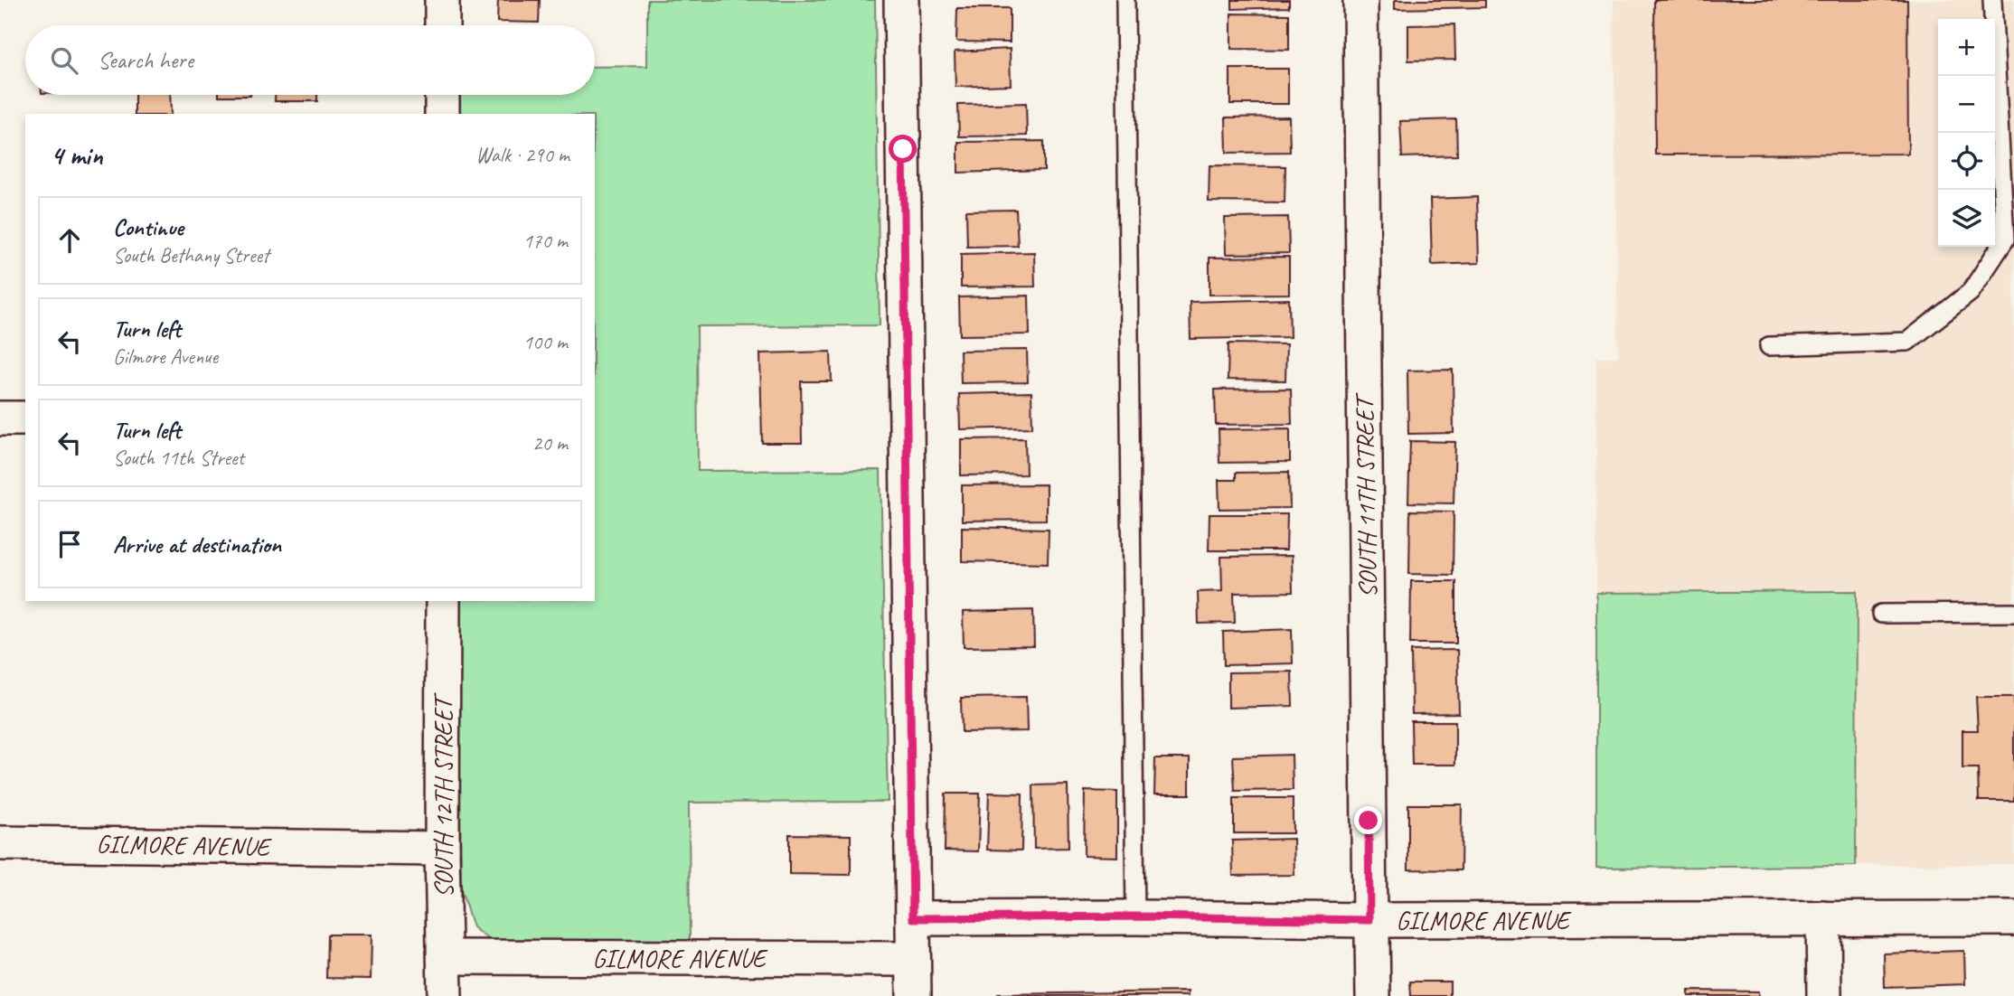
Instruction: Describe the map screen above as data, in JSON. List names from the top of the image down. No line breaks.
{"streets":{"street":["SOUTH 11TH STREET","SOUTH 12TH STREET","GILMORE AVENUE"]},"crossings":[["SOUTH 11TH STREET","GILMORE AVENUE"],["SOUTH 12TH STREET","GILMORE AVENUE"]],"page":{"map_buttons":["+","−"],"search":"Search here","heading":["4 min","Walk · 290 m"],"list":[["Continue","South Bethany Street","170 m"],["Turn left","Gilmore Avenue","100 m"],["Turn left","South 11th Street","20 m"],"Arrive at destination"]}}
